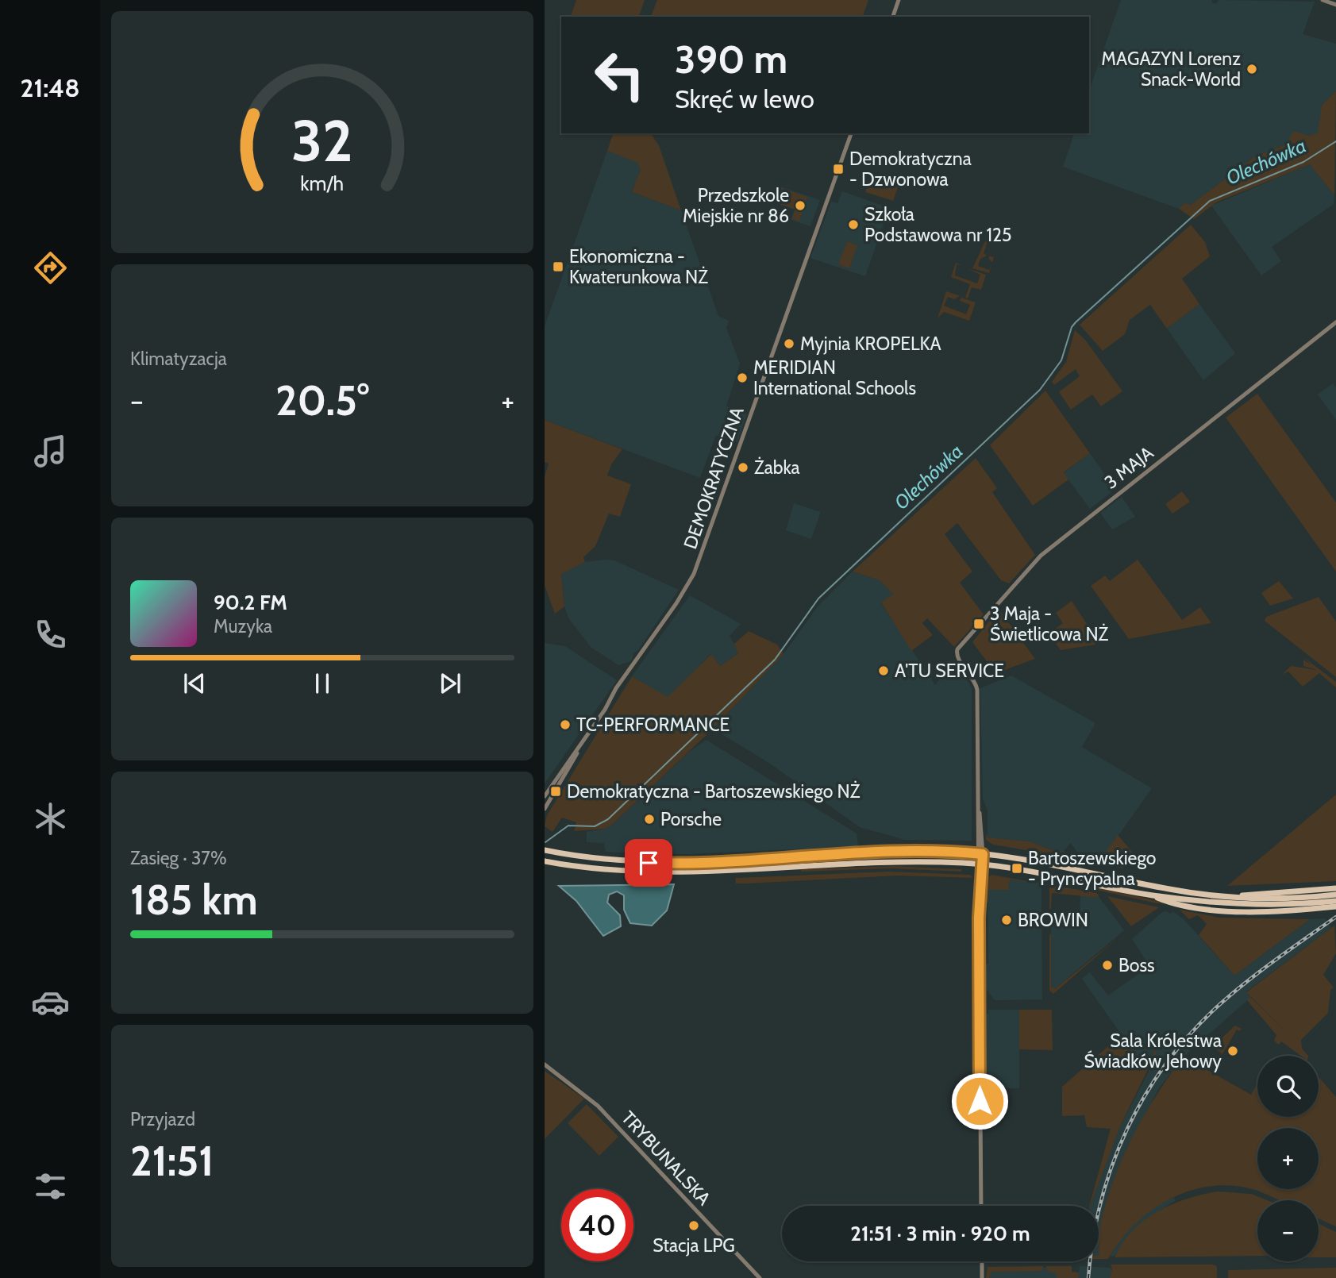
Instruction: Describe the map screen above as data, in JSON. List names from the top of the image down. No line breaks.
{"streets":{"street":["3 MAJA","DEMOKRATYCZNA","TRYBUNALSKA"]},"water":["Olechówka"],"places":{"other":["MAGAZYN Lorenz Snack-World","Przedszkole Miejskie nr 86","Szkoła Podstawowa nr 125","Myjnia KROPELKA","MERIDIAN International Schools","Żabka","A'TU SERVICE","TC-PERFORMANCE","Porsche","BROWIN","Boss","Sala Królestwa Świadków Jehowy","Stacja LPG"],"transit":["Demokratyczna - Dzwonowa","Ekonomiczna - Kwaterunkowa NŻ","3 Maja - Świetlicowa NŻ","Demokratyczna - Bartoszewskiego NŻ","Bartoszewskiego - Pryncypalna"]},"page":{"tabs":"21:48","turn":["390 m","Skręć w lewo"],"tile":["Klimatyzacja",["Zasięg · 37%","185 km"],["Przyjazd","21:51"]],"heat":["−","20.5°","+"],"song":["90.2 FM","Muzyka"],"map_buttons":["+","−"],"limit":"40","trip":"21:51 · 3 min · 920 m","gauge":["32","km/h"]}}
